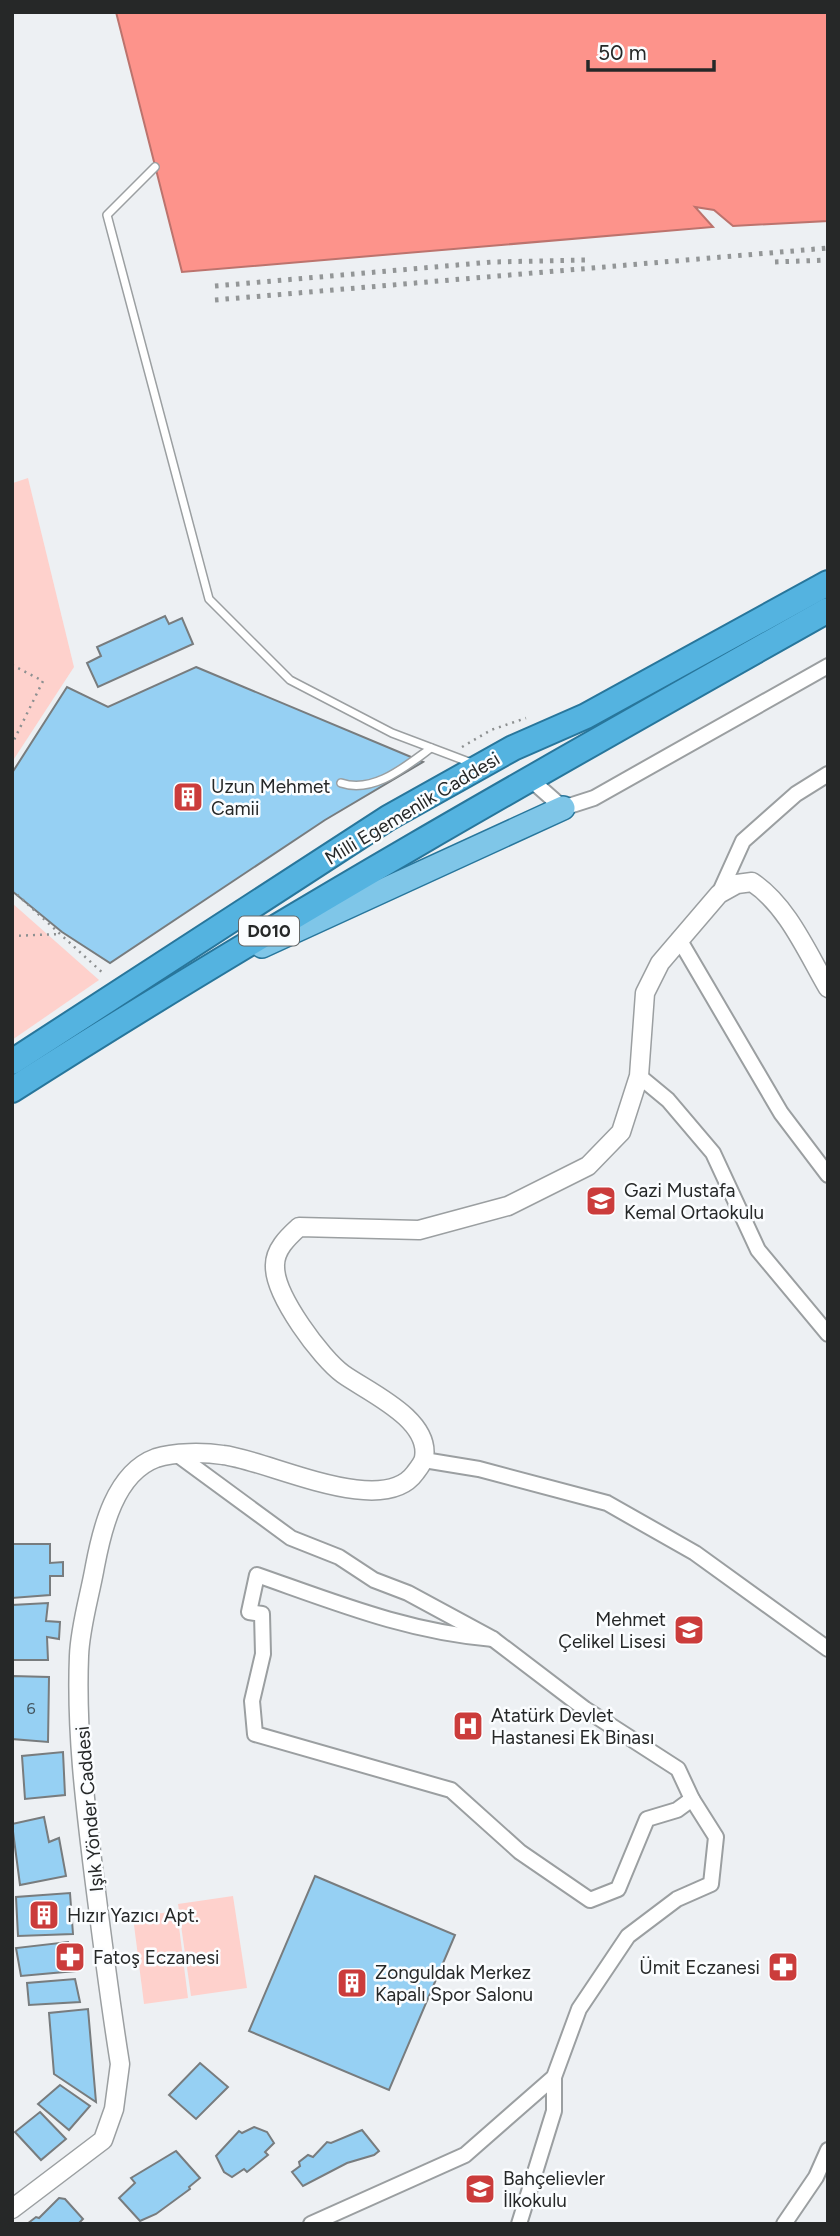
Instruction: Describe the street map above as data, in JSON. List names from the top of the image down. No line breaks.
{"streets":{"highway":["Milli Egemenlik Caddesi","D010"],"street":["Işık Yönder Caddesi"]},"places":{"building":["Uzun Mehmet Camii","Hızır Yazıcı Apt.","Zonguldak Merkez Kapalı Spor Salonu"],"school or university":["Gazi Mustafa Kemal Ortaokulu","Mehmet Çelikel Lisesi","Bahçelievler İlkokulu"],"hospital":["Atatürk Devlet Hastanesi Ek Binası"],"pharmacy":["Fatoş Eczanesi","Ümit Eczanesi"]},"house_numbers":["6"],"scale_bar":"50 m"}
